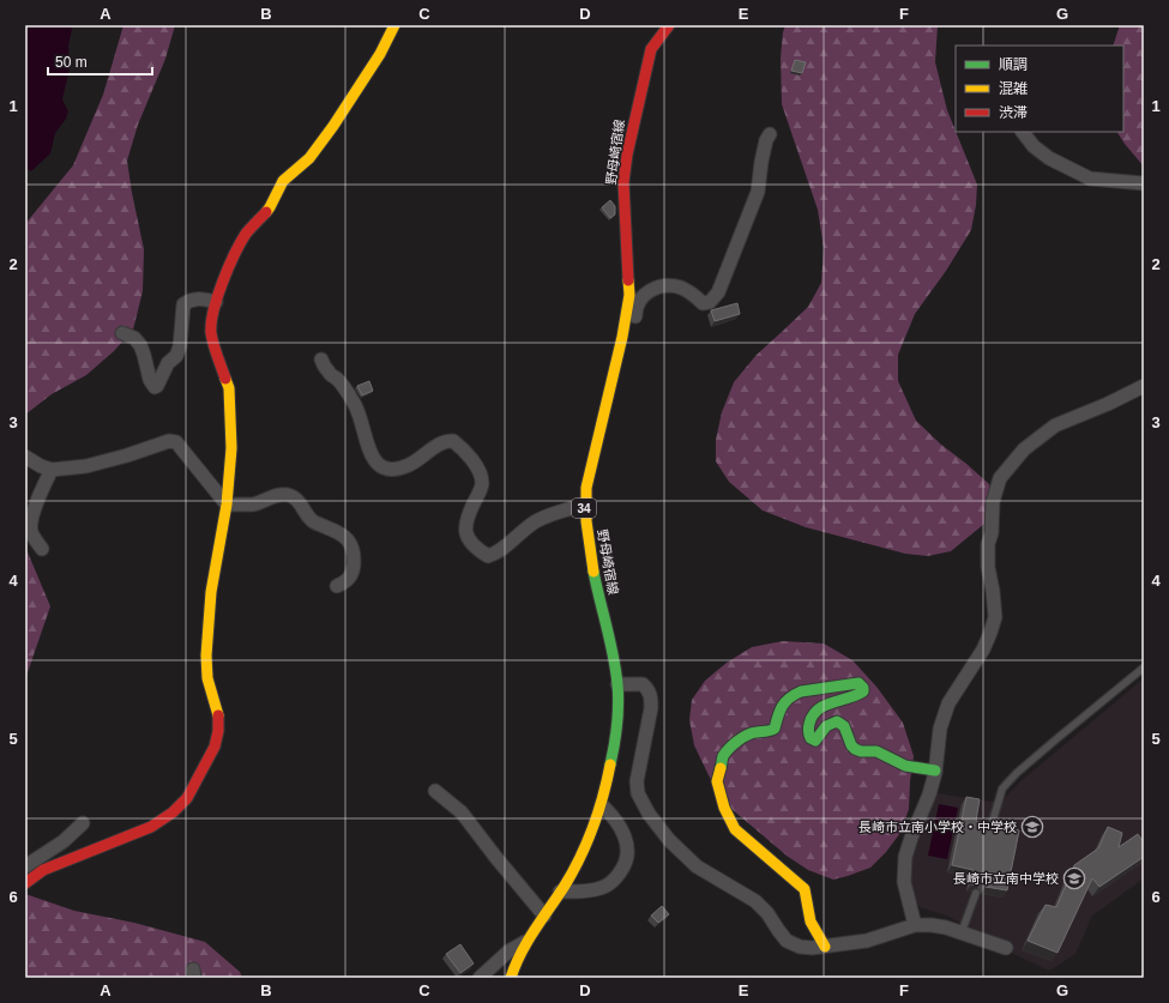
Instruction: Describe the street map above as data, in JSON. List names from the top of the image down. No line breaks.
{"streets":{"street":["野母崎宿線","34"]},"places":{"school or university":["長崎市立南小学校・中学校","長崎市立南中学校"]},"legend":["順調","混雑","渋滞"],"scale_bar":"50 m","grid":{"columns":["A","B","C","D","E","F","G"],"rows":["1","2","3","4","5","6"]}}
